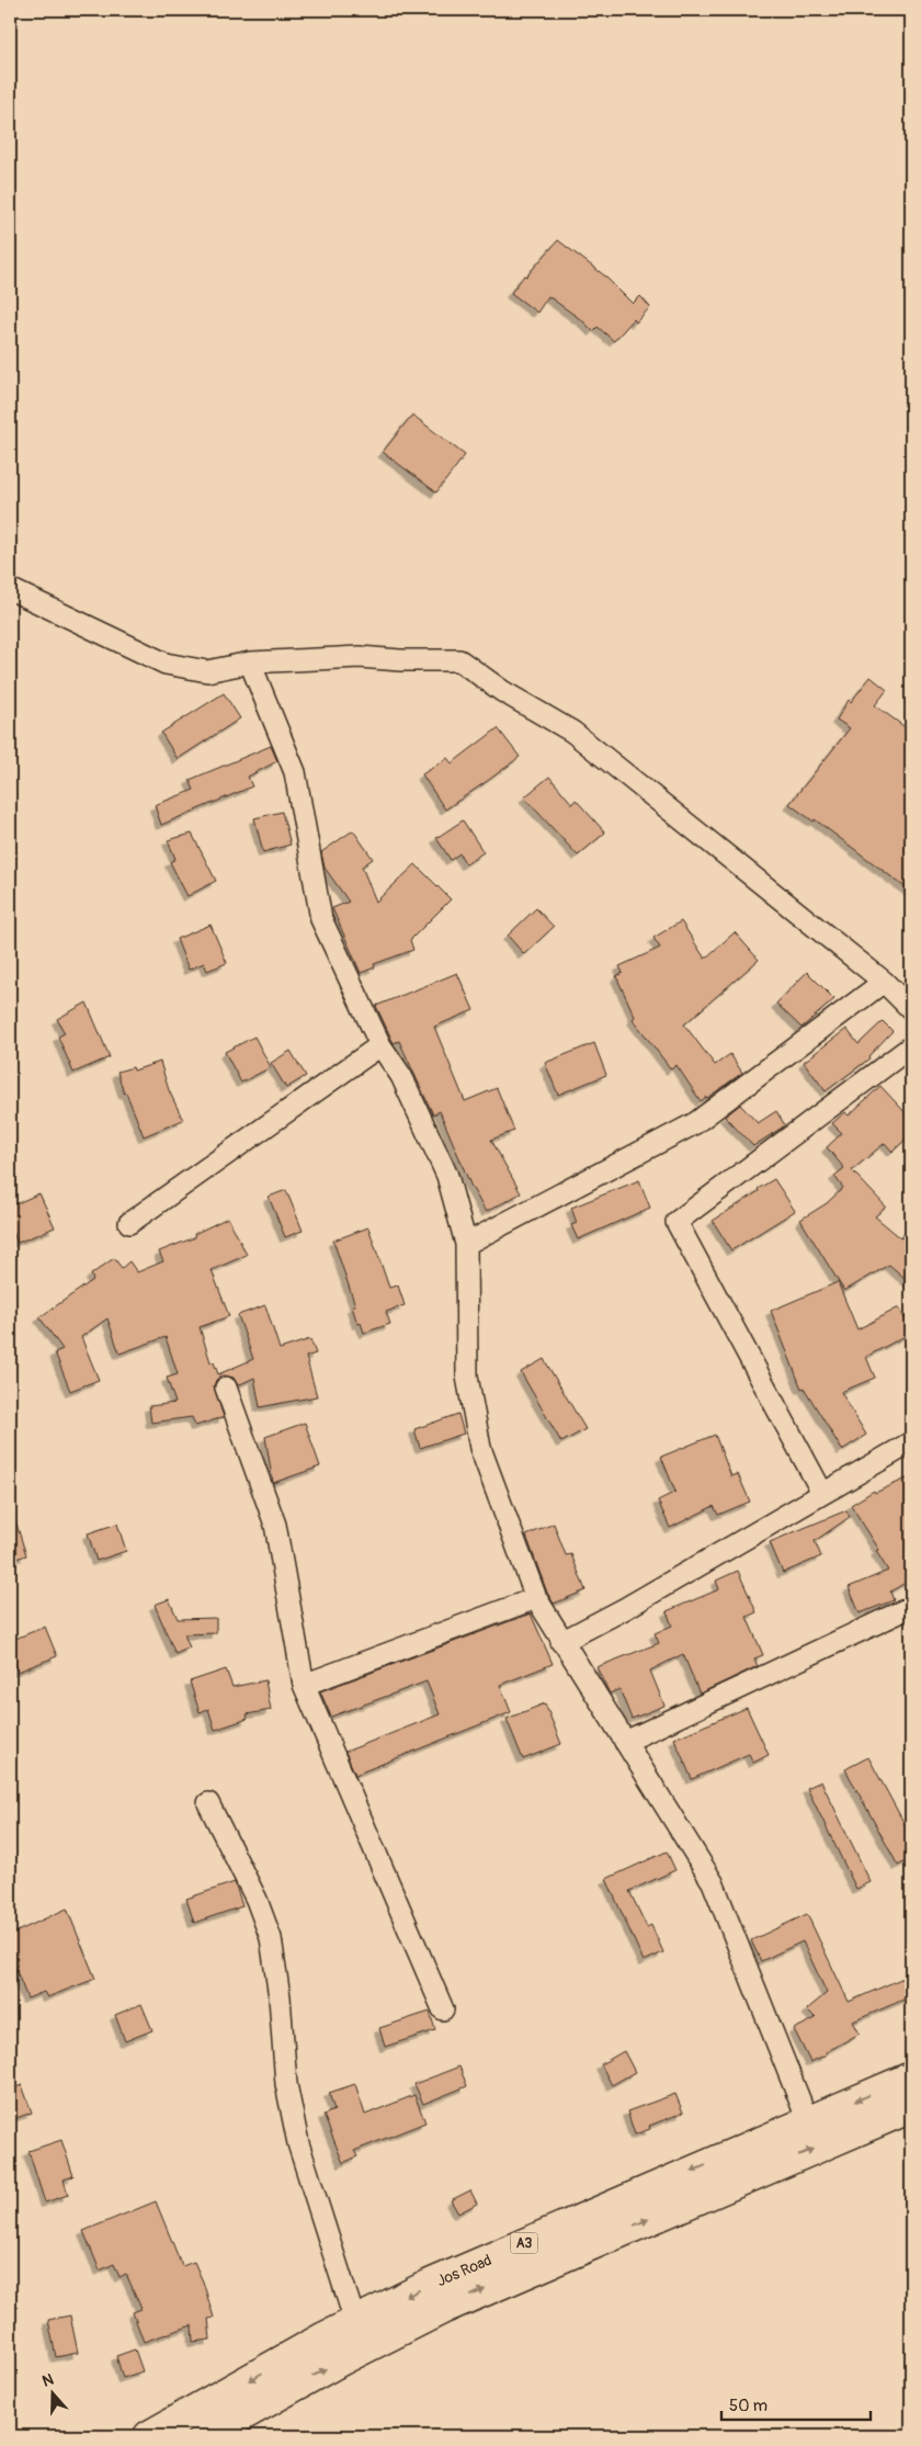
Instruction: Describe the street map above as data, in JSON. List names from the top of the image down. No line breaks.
{"streets":{"highway":["A3","Jos Road"]},"scale_bar":"50 m","north":"top"}
